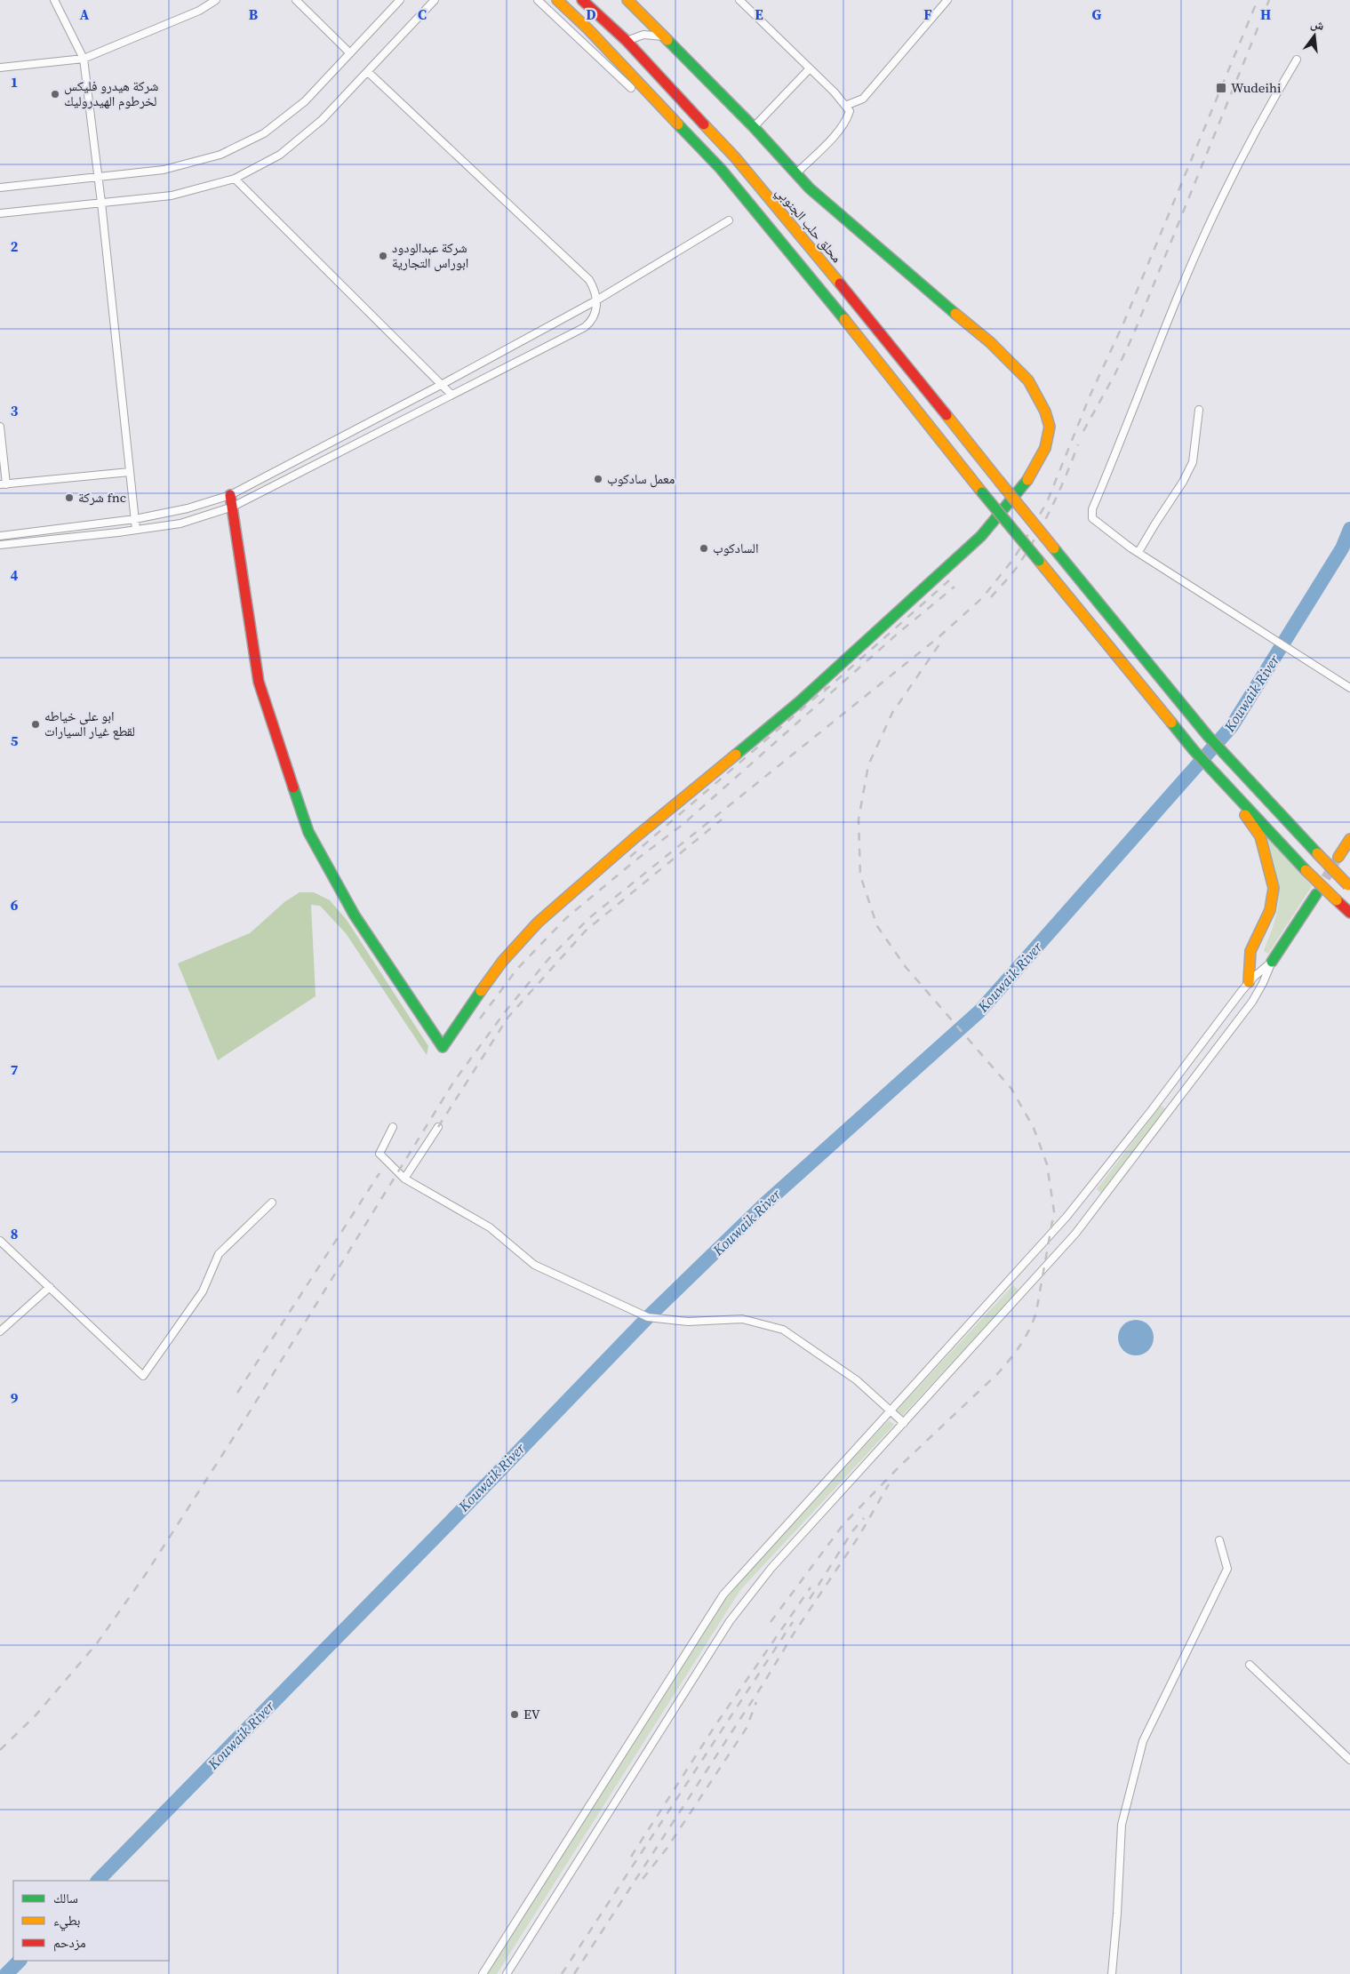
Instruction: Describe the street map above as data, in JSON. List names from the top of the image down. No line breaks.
{"streets":{"main road":["محلق حلب الجنوبي"]},"water":["Kouwaik River"],"places":{"transit":["Wudeihi"],"other":["شركة هيدرو فليكس لخرطوم الهيدروليك","شركة عبدالودود ابوراس التجارية","معمل سادكوب","شركة fnc","السادكوب","ابو علي خياطه لقطع غيار السيارات","EV"]},"legend":["سالك","بطيء","مزدحم"],"north":"top","grid":{"columns":["A","B","C","D","E","F","G","H"],"rows":["1","2","3","4","5","6","7","8","9"]}}
